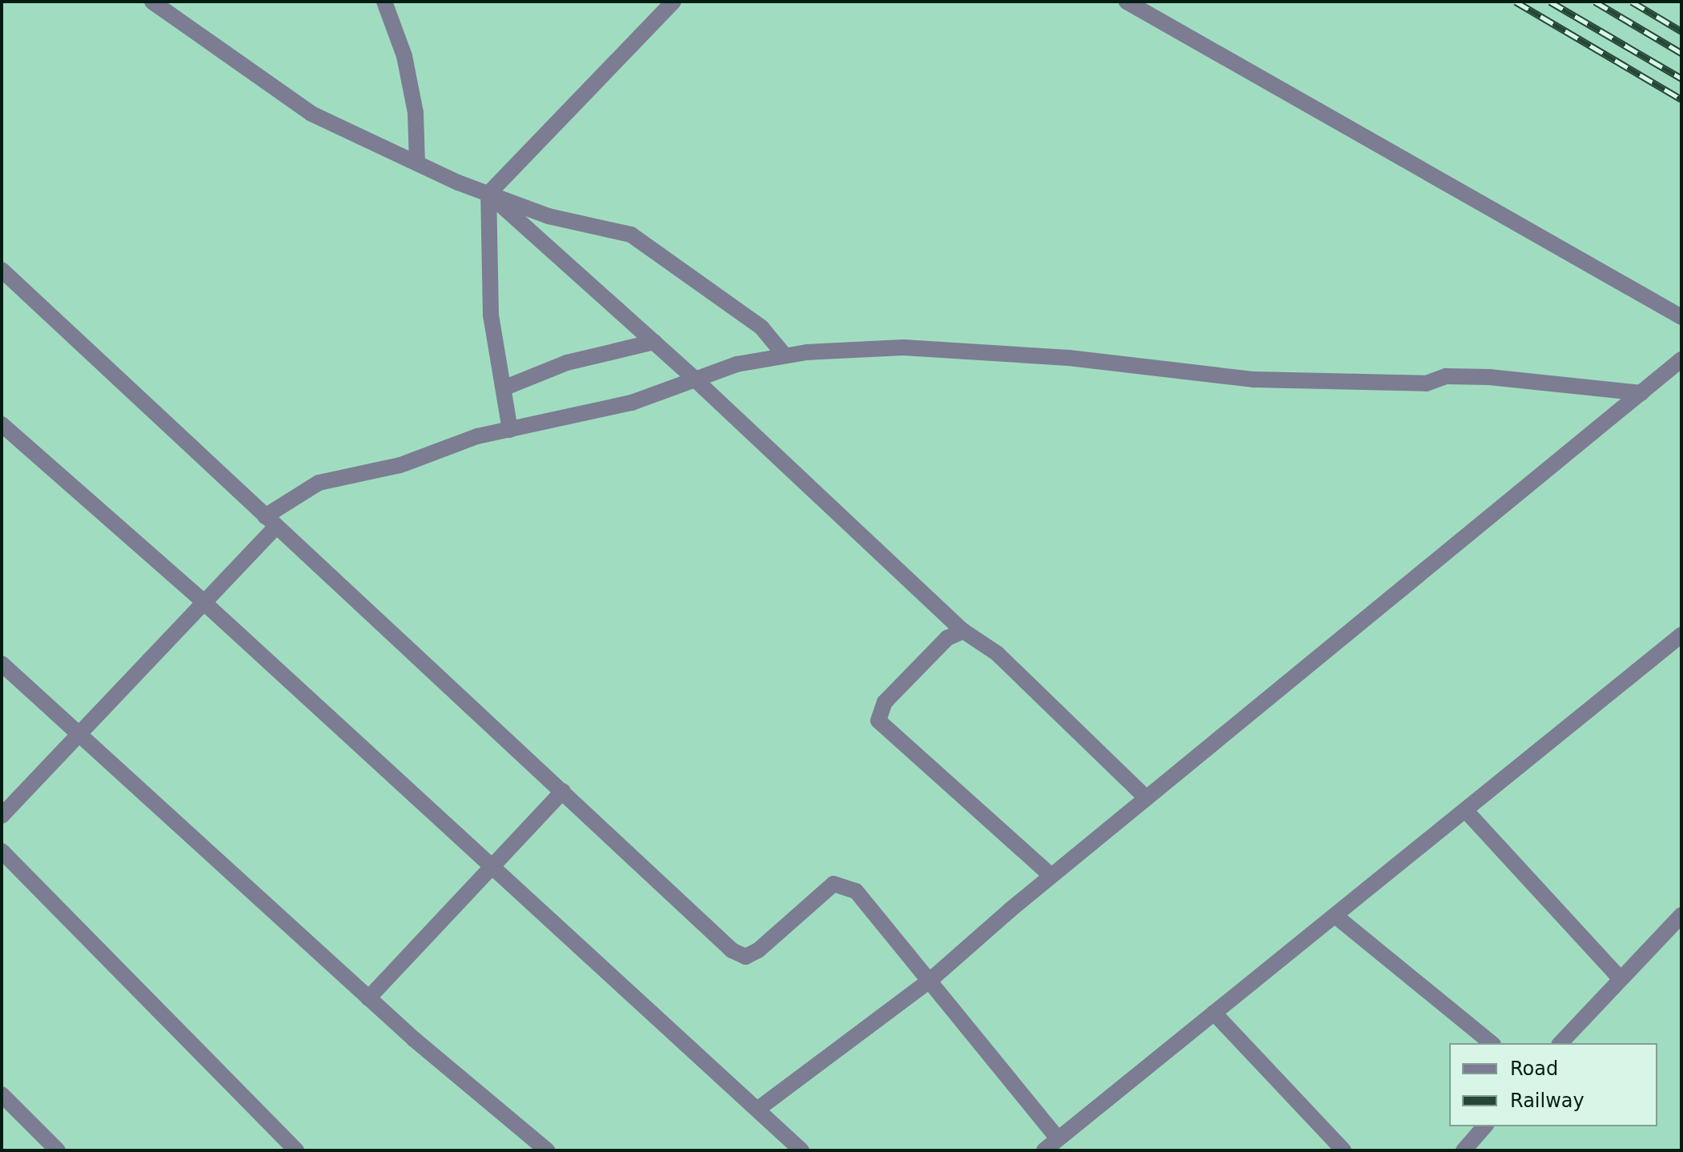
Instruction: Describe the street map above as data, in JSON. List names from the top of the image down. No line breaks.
{"legend":["Road","Railway"]}
